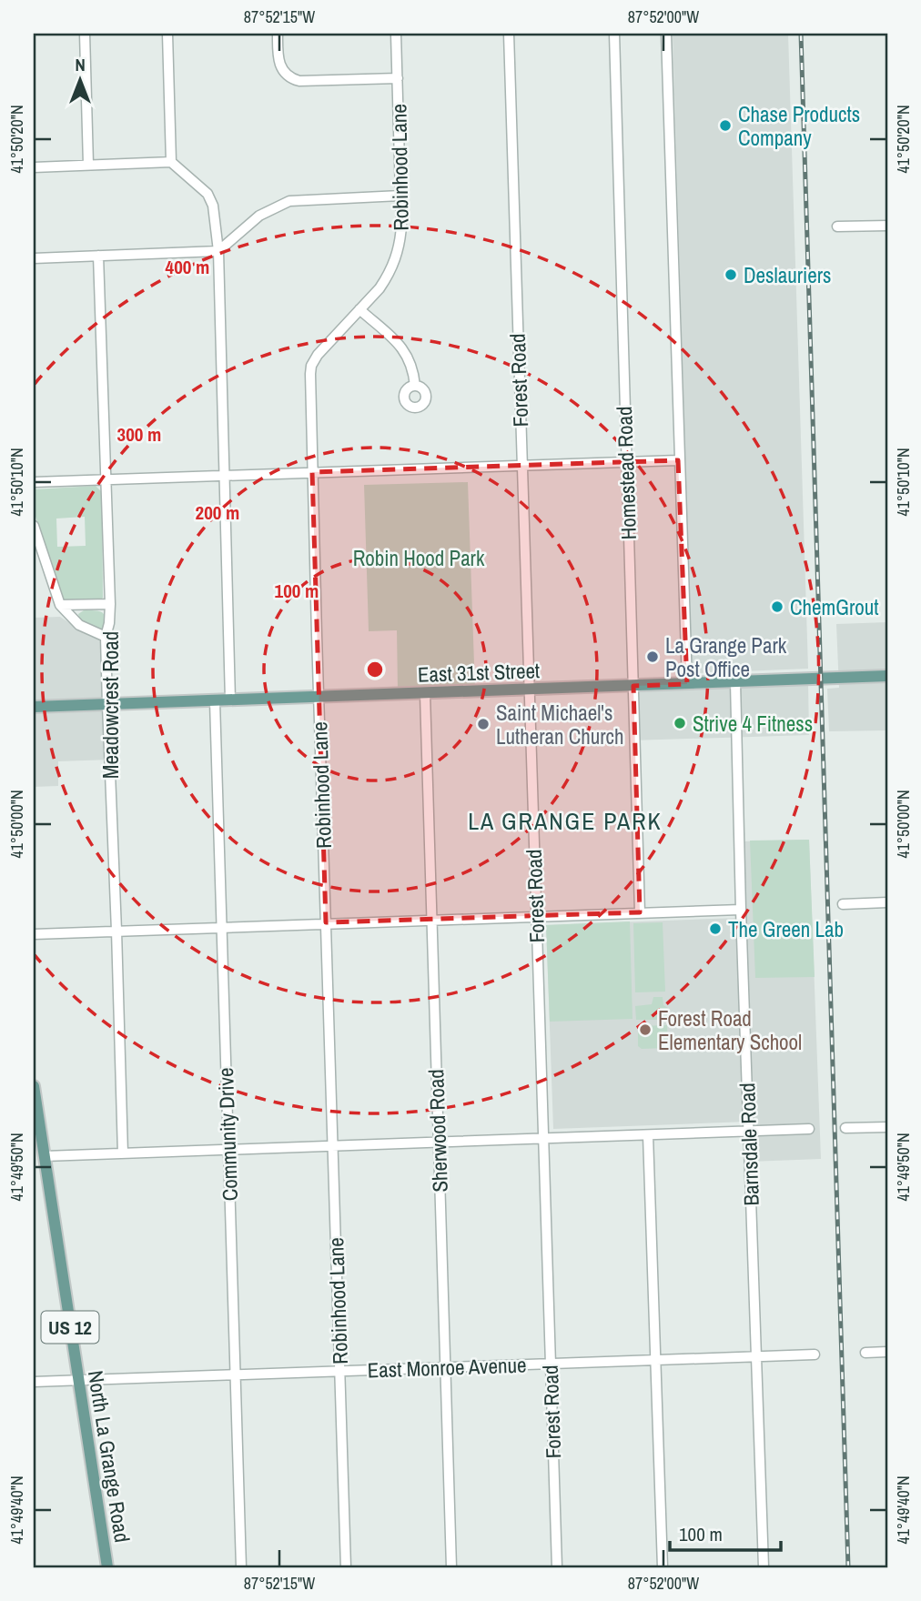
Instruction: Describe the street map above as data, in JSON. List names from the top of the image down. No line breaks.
{"streets":{"main road":["East 31st Street","US 12","North La Grange Road"],"street":["Robinhood Lane","Forest Road","Homestead Road","Meadowcrest Road","Sherwood Road","Community Drive","Barnsdale Road","East Monroe Avenue"]},"crossings":[["Robinhood Lane","East 31st Street"],["Robinhood Lane","East Monroe Avenue"],["Forest Road","East 31st Street"],["Forest Road","East Monroe Avenue"],["Homestead Road","East 31st Street"],["East 31st Street","Meadowcrest Road"],["East 31st Street","Sherwood Road"],["East 31st Street","Community Drive"],["East 31st Street","Barnsdale Road"],["Sherwood Road","East Monroe Avenue"],["Community Drive","East Monroe Avenue"],["Barnsdale Road","East Monroe Avenue"],["East Monroe Avenue","North La Grange Road"]],"districts":["LA GRANGE PARK"],"parks":["Robin Hood Park"],"places":["Chase Products Company","Deslauriers","ChemGrout","La Grange Park Post Office","Strive 4 Fitness","Saint Michael's Lutheran Church","The Green Lab","Forest Road Elementary School"],"scale_bar":"100 m","north":"top","coordinates":["87°52'15\"W","87°52'00\"W","41°50'20\"N","41°50'10\"N","41°50'00\"N","41°49'50\"N","41°49'40\"N"],"rings":["400 m","300 m","200 m","100 m"]}
